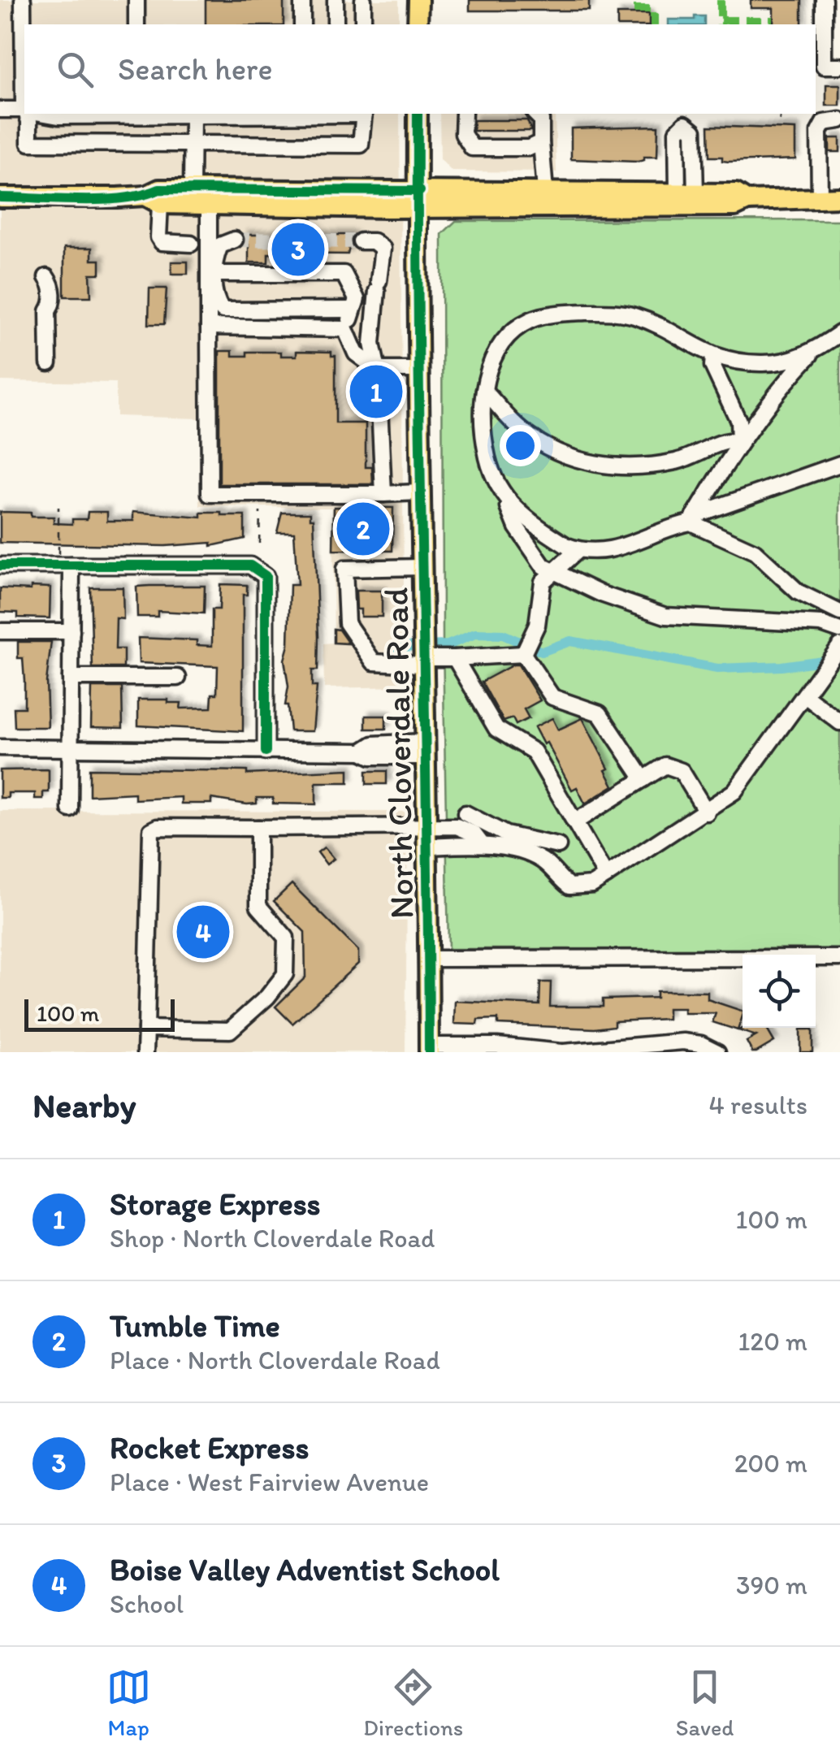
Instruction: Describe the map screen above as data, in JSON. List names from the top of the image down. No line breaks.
{"streets":{"main road":["North Cloverdale Road"]},"scale_bar":"100 m","page":{"search":"Search here","pins":["3","1","2","4"],"scale":"100 m","heading":["Nearby","4 results"],"list":[{"mark":"1","name":"Storage Express","note":"Shop · North Cloverdale Road","value":"100 m"},{"mark":"2","name":"Tumble Time","note":"Place · North Cloverdale Road","value":"120 m"},{"mark":"3","name":"Rocket Express","note":"Place · West Fairview Avenue","value":"200 m"},{"mark":"4","name":"Boise Valley Adventist School","note":"School","value":"390 m"}],"nav":["Map","Directions","Saved"]}}
